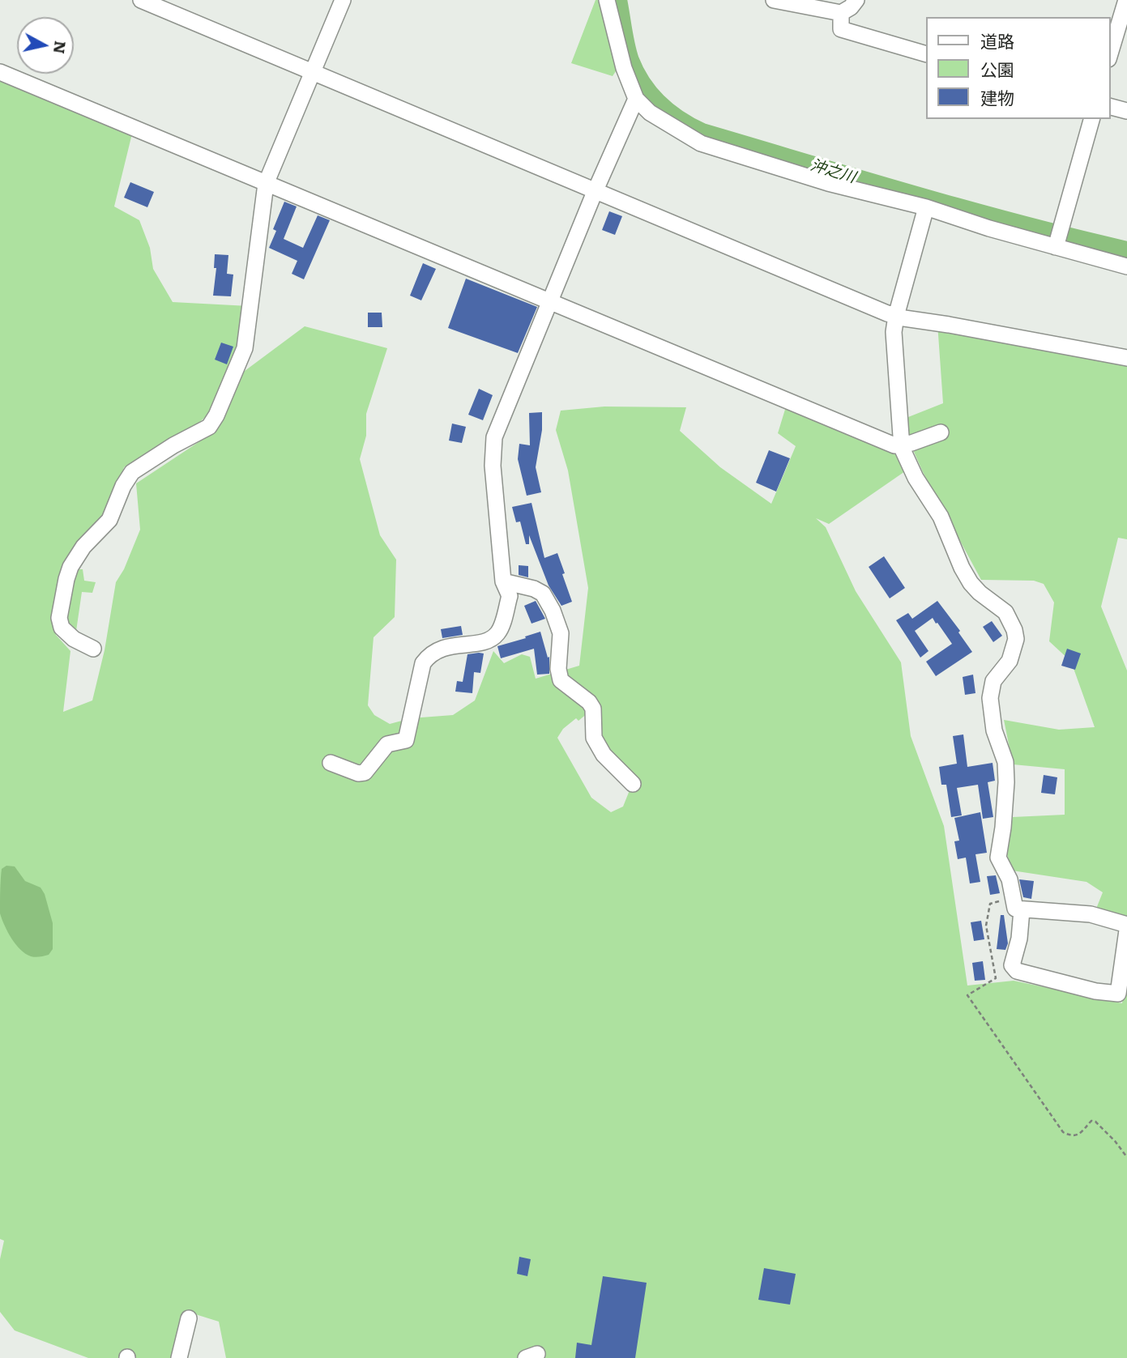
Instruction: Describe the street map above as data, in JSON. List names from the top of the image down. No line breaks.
{"water":["沖之川"],"legend":["道路","公園","建物"],"north":"right"}
